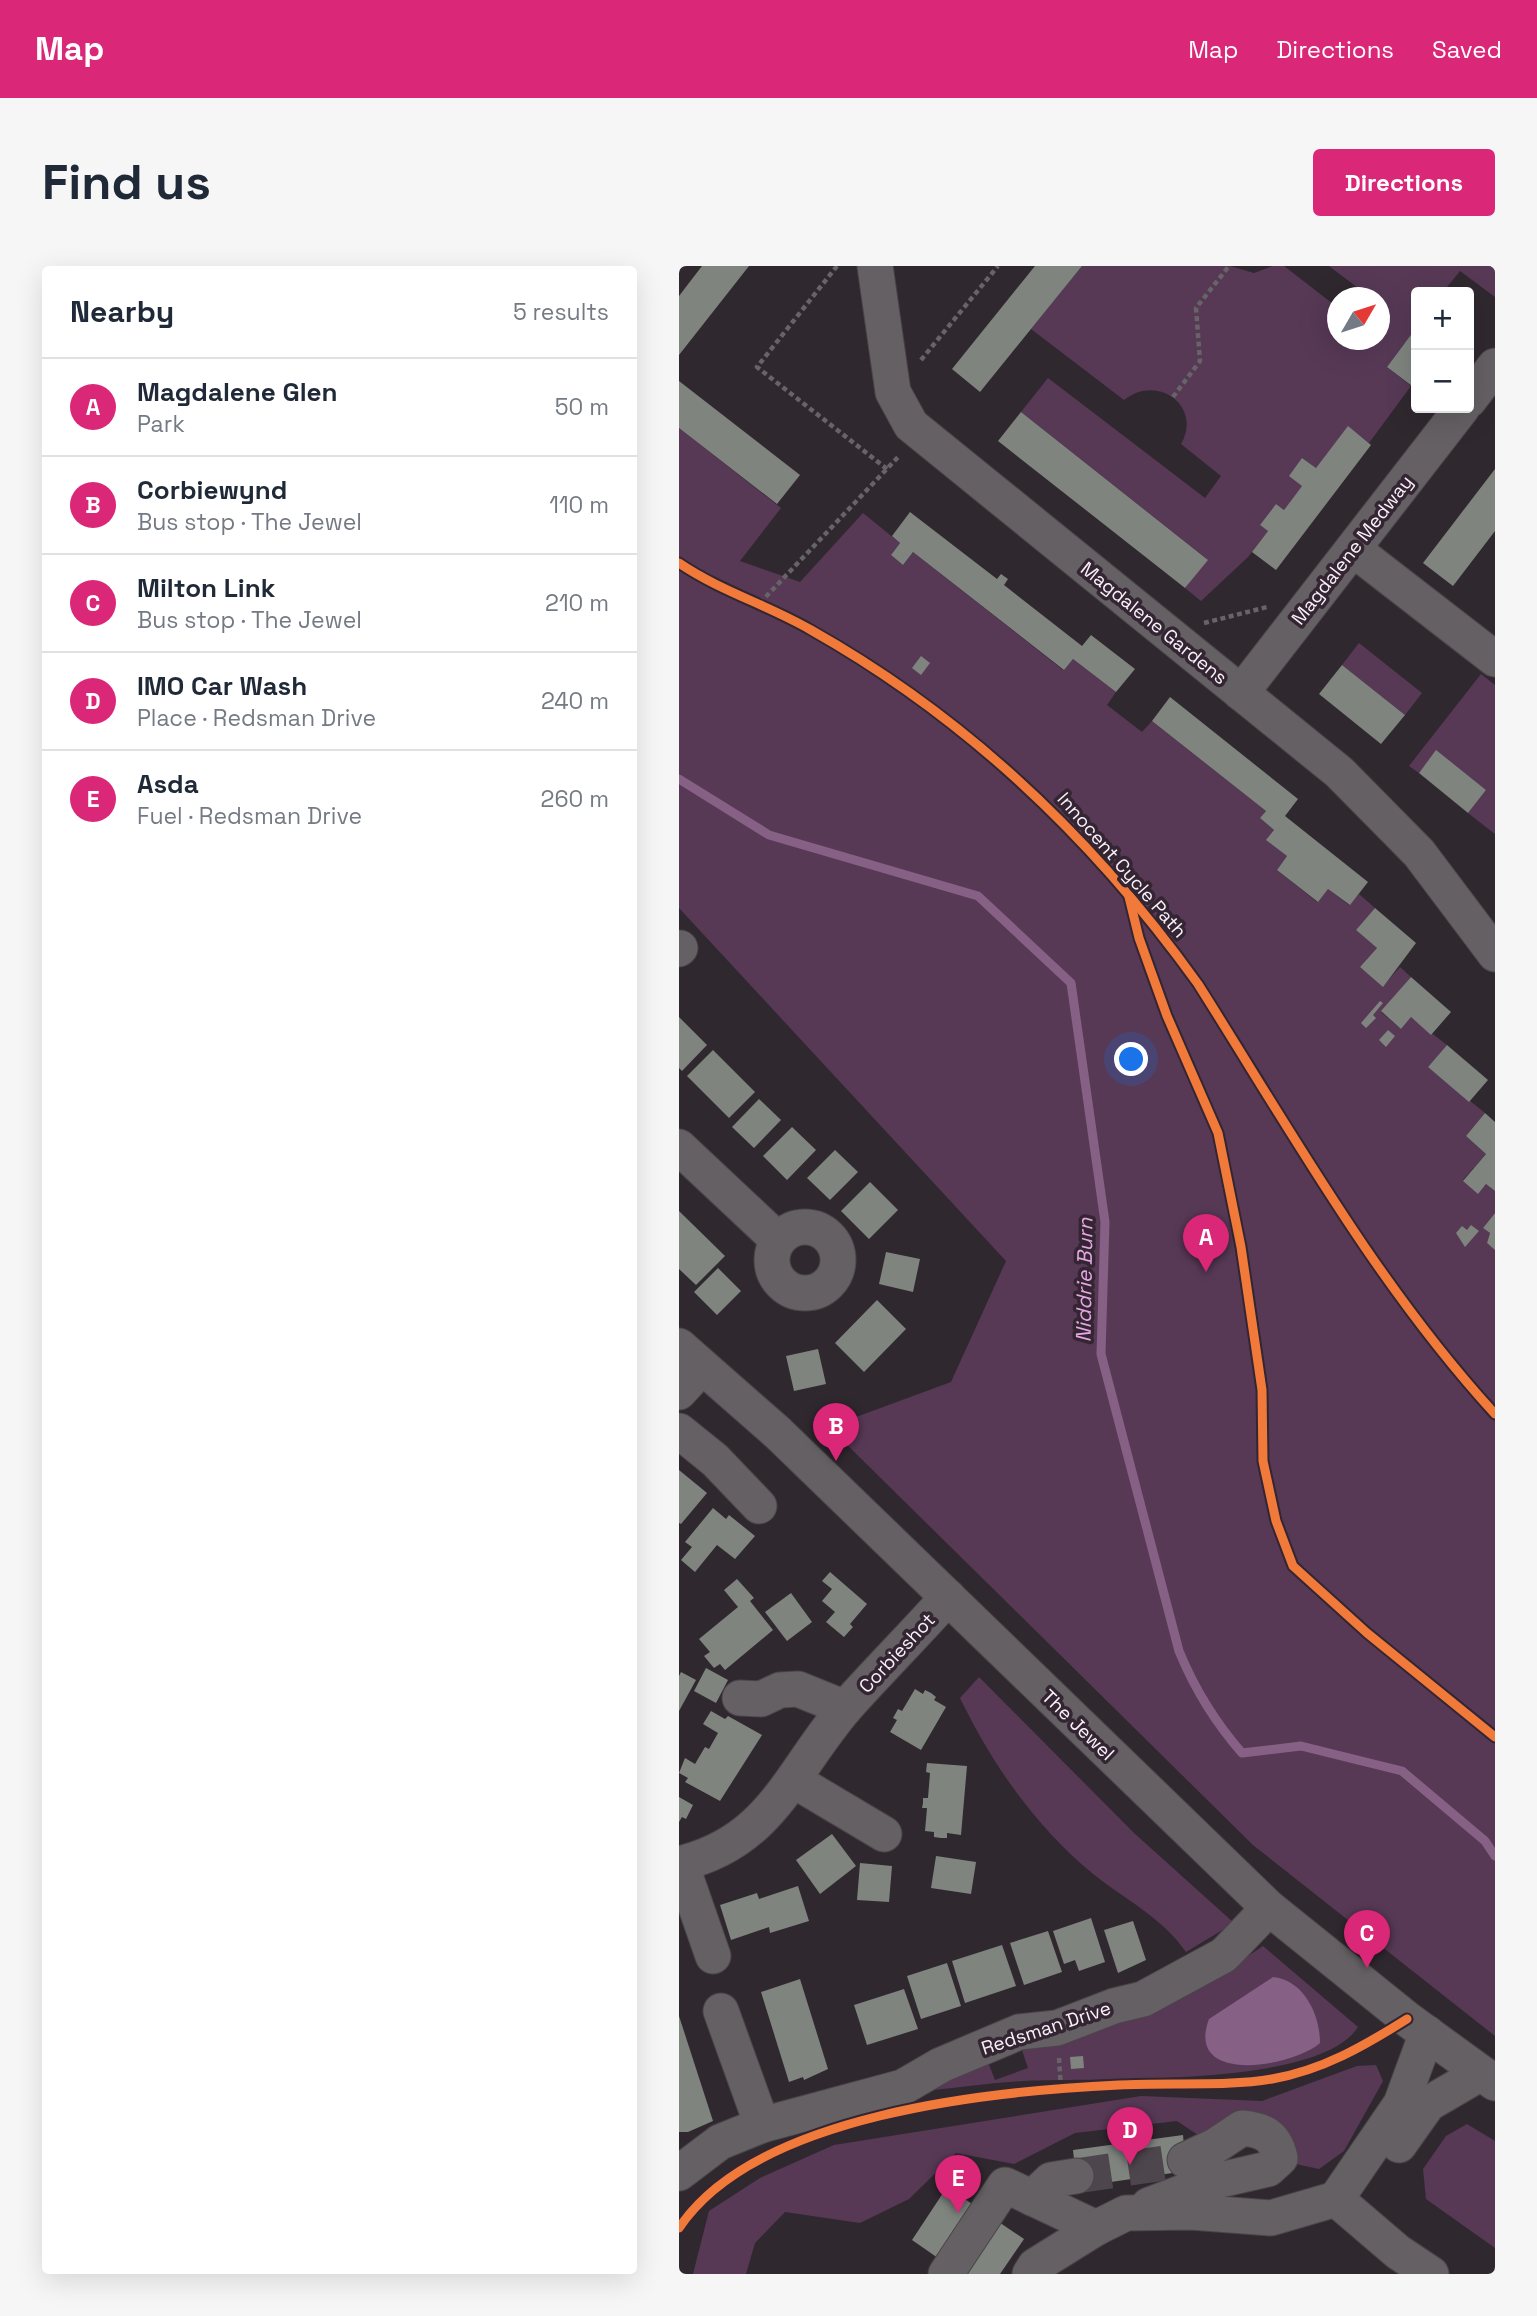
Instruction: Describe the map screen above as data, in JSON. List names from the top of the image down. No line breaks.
{"streets":{"street":["Magdalene Medway","Magdalene Gardens","Corbieshot","The Jewel","Redsman Drive"],"cycle path":["Innocent Cycle Path"]},"crossings":[["Magdalene Medway","Magdalene Gardens"],["Corbieshot","The Jewel"],["The Jewel","Redsman Drive"]],"water":["Niddrie Burn"],"north":"top right","page":{"header":"Map","nav":["Map","Directions","Saved"],"buttons":"Directions","title":"Find us","heading":["Nearby","5 results"],"map_buttons":["+","−"],"list":[{"mark":"A","name":"Magdalene Glen","note":"Park","value":"50 m"},{"mark":"B","name":"Corbiewynd","note":"Bus stop · The Jewel","value":"110 m"},{"mark":"C","name":"Milton Link","note":"Bus stop · The Jewel","value":"210 m"},{"mark":"D","name":"IMO Car Wash","note":"Place · Redsman Drive","value":"240 m"},{"mark":"E","name":"Asda","note":"Fuel · Redsman Drive","value":"260 m"}],"pins":["A","B","C","D","E"]}}
